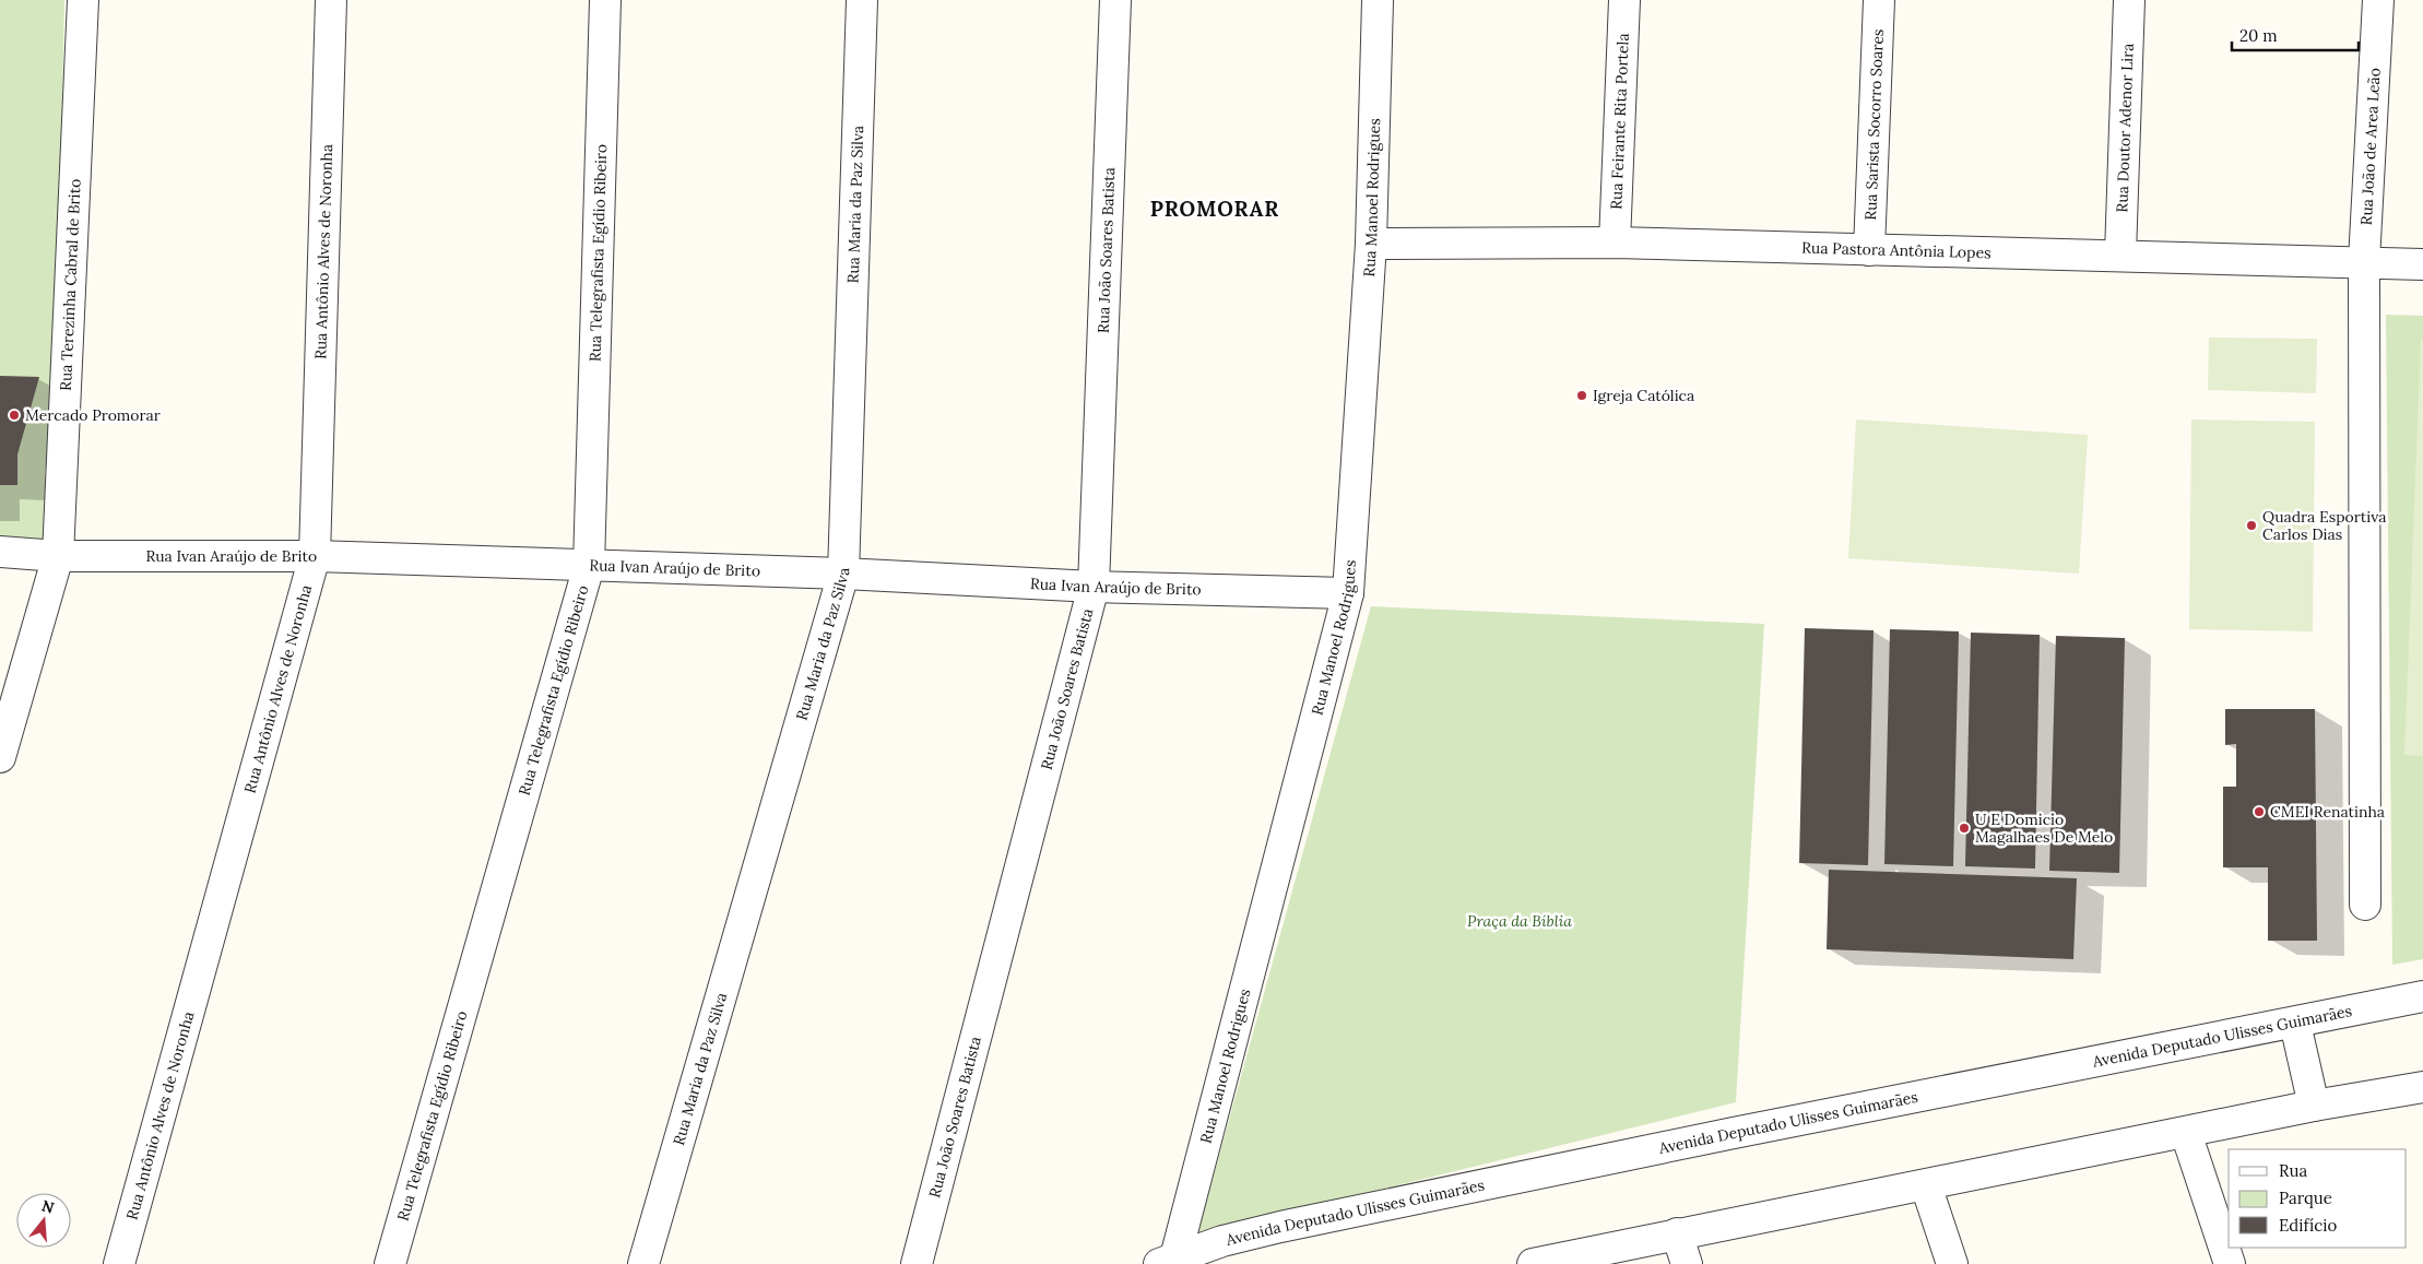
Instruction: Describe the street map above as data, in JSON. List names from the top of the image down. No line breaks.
{"streets":{"street":["Rua Feirante Rita Portela","Rua Sarista Socorro Soares","Rua Doutor Adenor Lira","Rua João de Area Leão","Rua Manoel Rodrigues","Rua Maria da Paz Silva","Rua João Soares Batista","Rua Pastora Antônia Lopes","Rua Antônio Alves de Noronha","Rua Telegrafista Egídio Ribeiro","Rua Terezinha Cabral de Brito","Rua Ivan Araújo de Brito","Avenida Deputado Ulisses Guimarães"]},"crossings":[["Rua Feirante Rita Portela","Rua Pastora Antônia Lopes"],["Rua Sarista Socorro Soares","Rua Pastora Antônia Lopes"],["Rua Doutor Adenor Lira","Rua Pastora Antônia Lopes"],["Rua João de Area Leão","Rua Pastora Antônia Lopes"],["Rua Manoel Rodrigues","Rua Pastora Antônia Lopes"],["Rua Manoel Rodrigues","Rua Ivan Araújo de Brito"],["Rua Manoel Rodrigues","Avenida Deputado Ulisses Guimarães"],["Rua Maria da Paz Silva","Rua Ivan Araújo de Brito"],["Rua João Soares Batista","Rua Ivan Araújo de Brito"],["Rua Antônio Alves de Noronha","Rua Ivan Araújo de Brito"],["Rua Telegrafista Egídio Ribeiro","Rua Ivan Araújo de Brito"],["Rua Terezinha Cabral de Brito","Rua Ivan Araújo de Brito"]],"districts":["PROMORAR"],"parks":["Praça da Bíblia"],"places":["Igreja Católica","Mercado Promorar","Quadra Esportiva Carlos Dias","CMEI Renatinha","U E Domicio Magalhaes De Melo"],"legend":["Rua","Parque","Edifício"],"scale_bar":"20 m","north":"top"}
